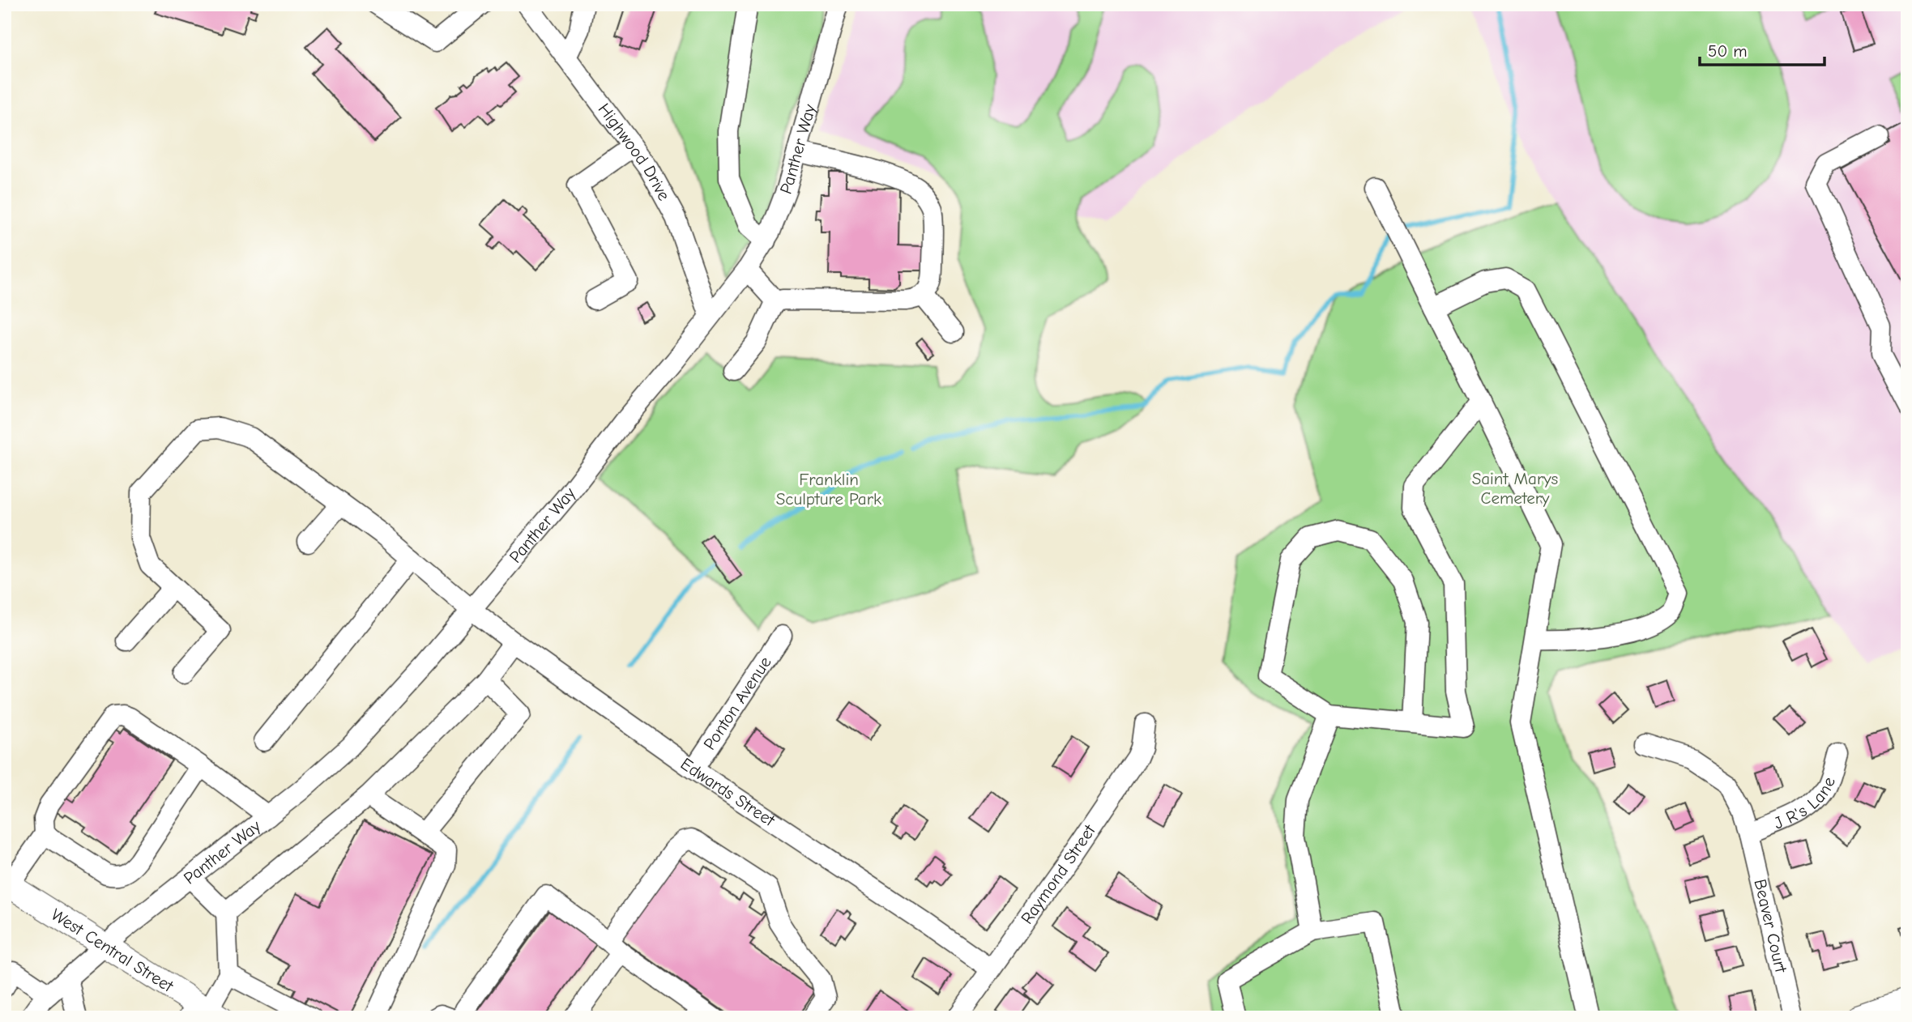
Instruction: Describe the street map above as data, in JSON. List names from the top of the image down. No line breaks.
{"streets":{"main road":["West Central Street"],"street":["Panther Way","Highwood Drive","Ponton Avenue","Edwards Street","J R's Lane","Raymond Street","Beaver Court"]},"crossings":[["Panther Way","Highwood Drive"],["Panther Way","Edwards Street"],["Panther Way","West Central Street"],["Ponton Avenue","Edwards Street"],["Edwards Street","Raymond Street"],["J R's Lane","Beaver Court"]],"parks":["Saint Marys Cemetery","Franklin Sculpture Park"],"scale_bar":"50 m"}
